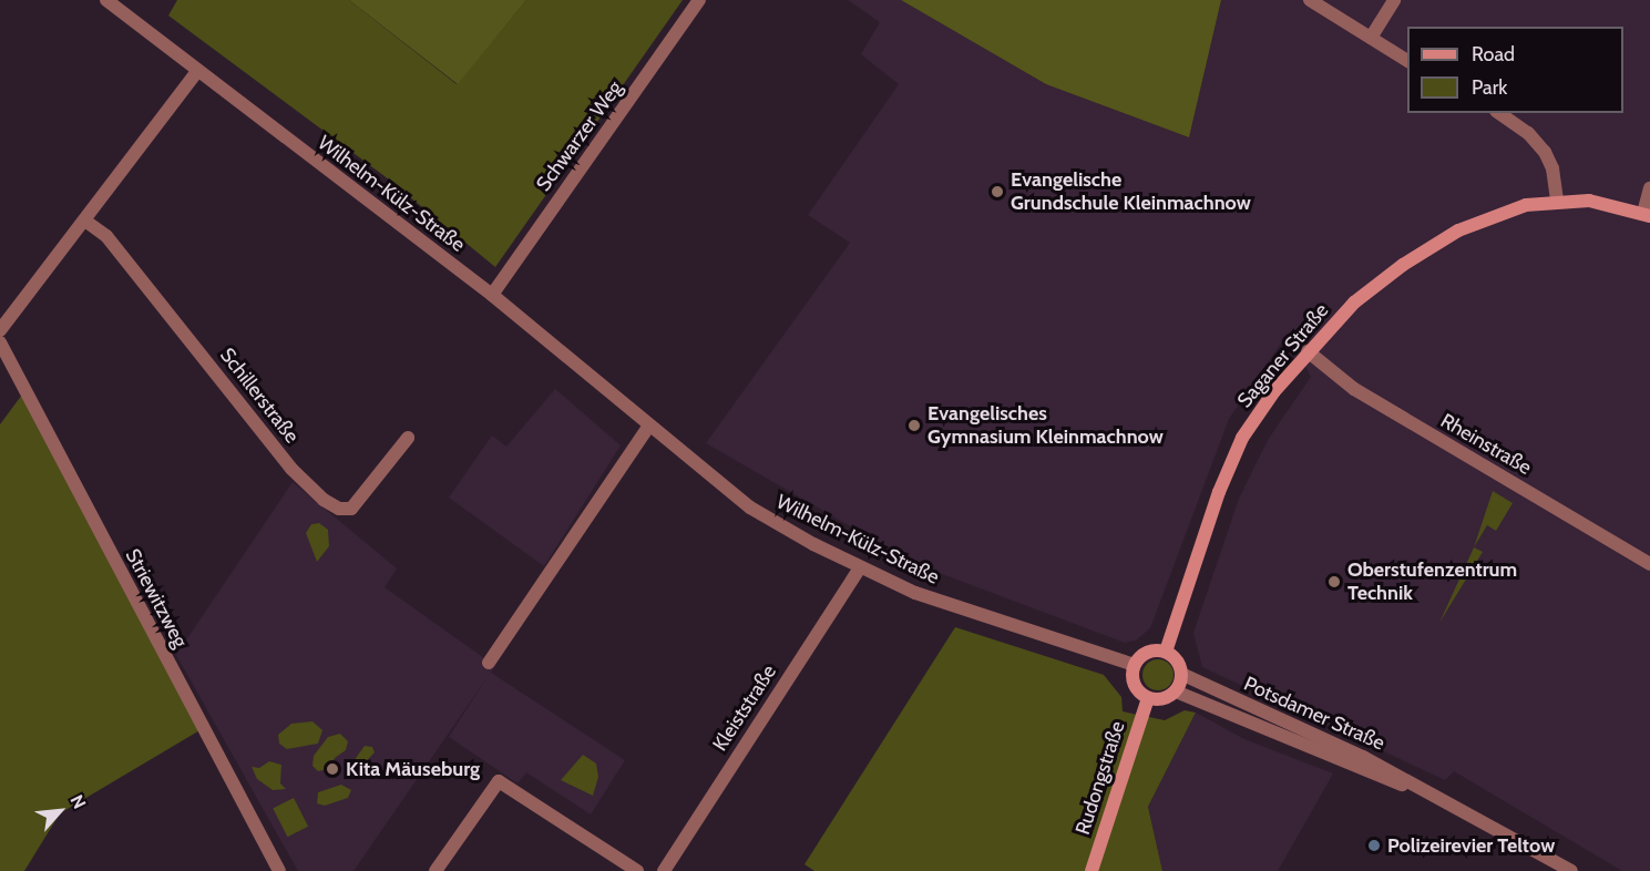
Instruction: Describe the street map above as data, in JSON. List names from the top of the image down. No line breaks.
{"streets":{"main road":["Saganer Straße","Rudongstraße"],"street":["Schwarzer Weg","Wilhelm-Külz-Straße","Schillerstraße","Rheinstraße","Striewitzweg","Kleiststraße","Potsdamer Straße"]},"crossings":[["Schwarzer Weg","Wilhelm-Külz-Straße"],["Wilhelm-Külz-Straße","Saganer Straße"],["Wilhelm-Külz-Straße","Kleiststraße"],["Wilhelm-Külz-Straße","Potsdamer Straße"],["Wilhelm-Külz-Straße","Rudongstraße"],["Saganer Straße","Rheinstraße"],["Saganer Straße","Potsdamer Straße"],["Saganer Straße","Rudongstraße"],["Potsdamer Straße","Rudongstraße"]],"places":["Evangelische Grundschule Kleinmachnow","Evangelisches Gymnasium Kleinmachnow","Oberstufenzentrum Technik","Kita Mäuseburg","Polizeirevier Teltow"],"legend":["Road","Park"],"north":"top right"}
